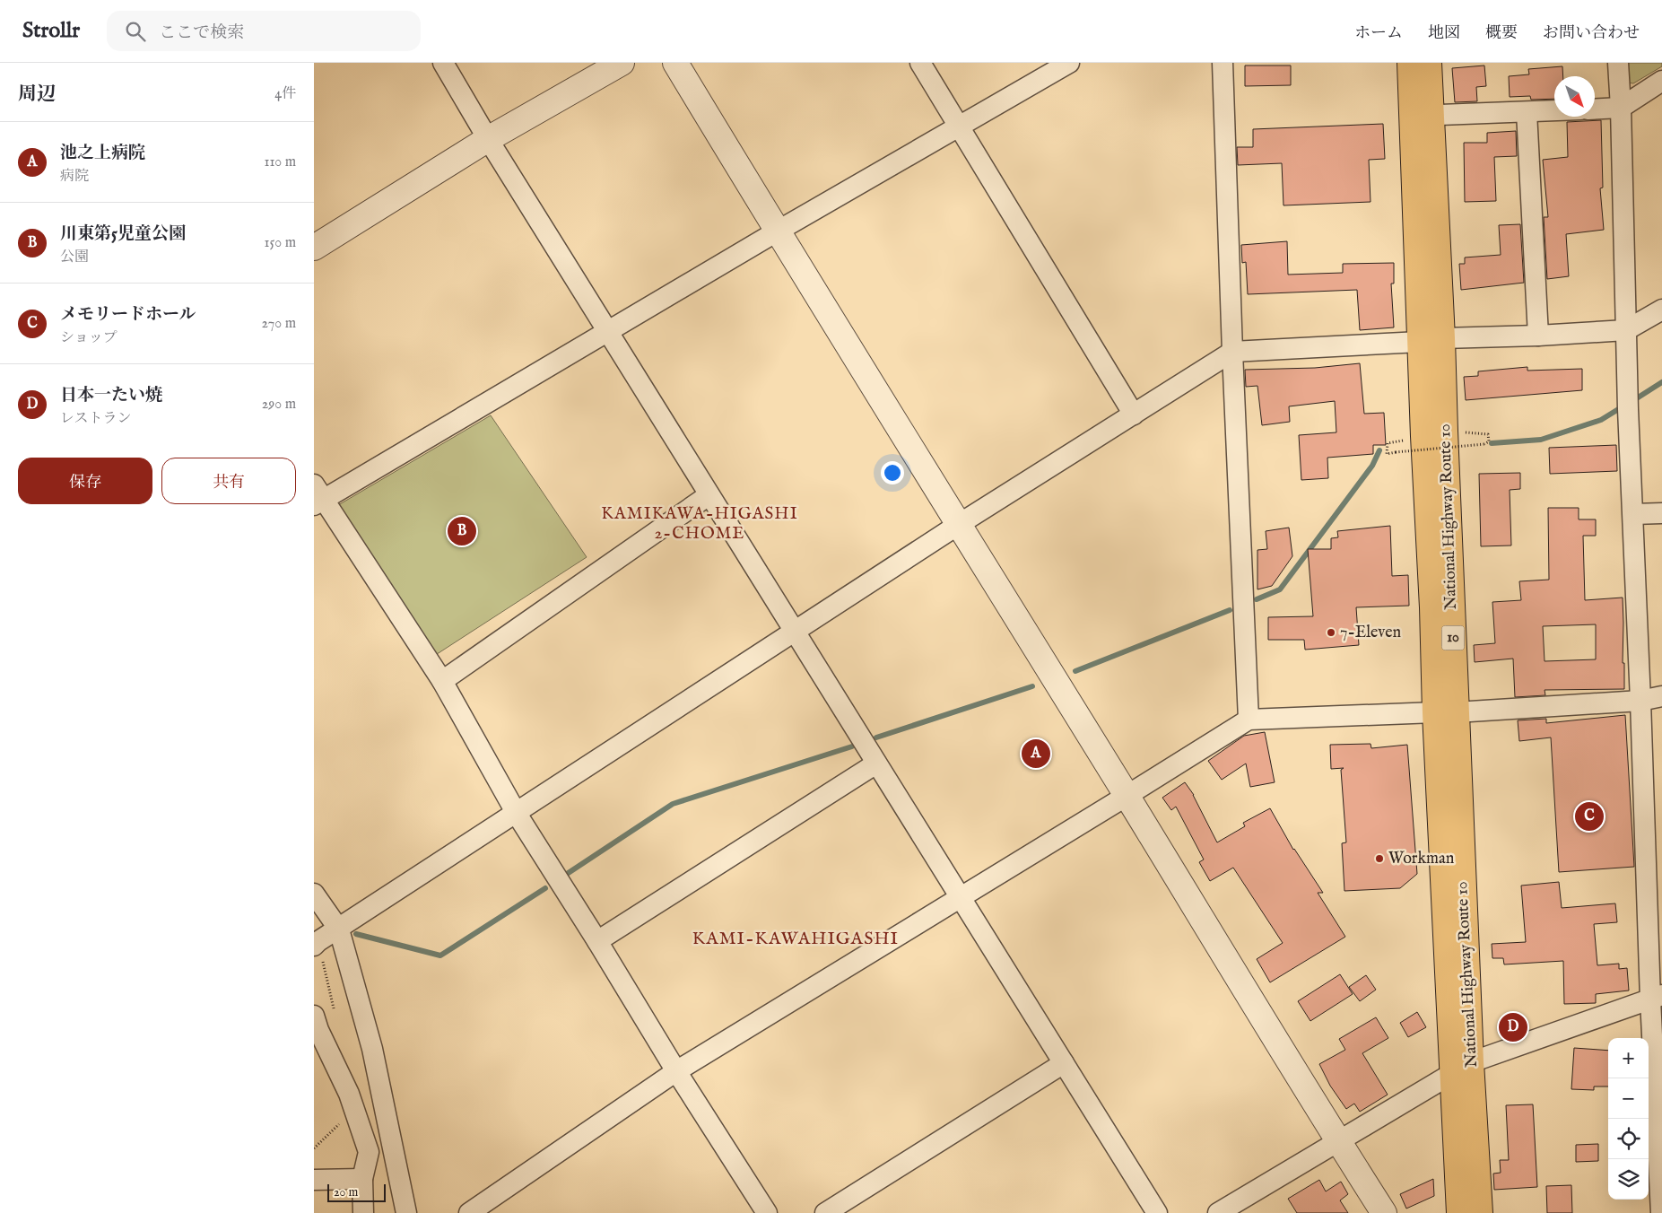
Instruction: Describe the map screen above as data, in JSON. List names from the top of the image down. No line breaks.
{"streets":{"highway":["National Highway Route 10","10"]},"districts":["KAMIKAWA-HIGASHI 2-CHOME","KAMI-KAWAHIGASHI"],"places":["7-Eleven","Workman"],"scale_bar":"20 m","north":"bottom right","page":{"header":"Strollr","search":"ここで検索","nav":["ホーム","地図","概要","お問い合わせ"],"heading":["周辺","4件"],"list":[{"mark":"A","name":"池之上病院","note":"病院","value":"110 m"},{"mark":"B","name":"川東第5児童公園","note":"公園","value":"150 m"},{"mark":"C","name":"メモリードホール","note":"ショップ","value":"270 m"},{"mark":"D","name":"日本一たい焼","note":"レストラン","value":"290 m"}],"buttons":["保存","共有"],"pins":["B","A","C","D"],"map_buttons":["+","−"],"scale":"20 m"}}
